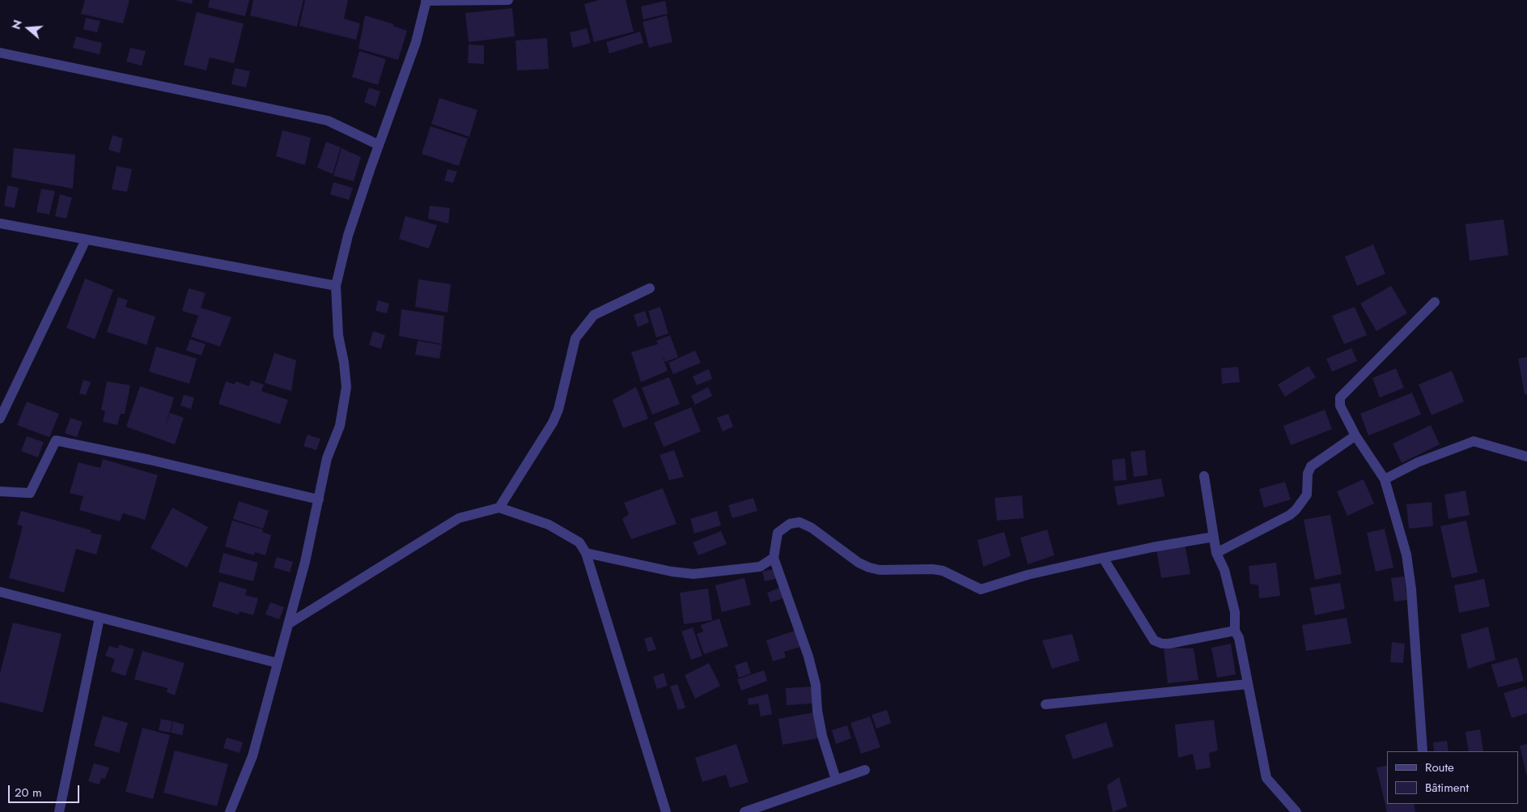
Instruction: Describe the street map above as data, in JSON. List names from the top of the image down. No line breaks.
{"legend":["Route","Bâtiment"],"scale_bar":"20 m","north":"left"}
